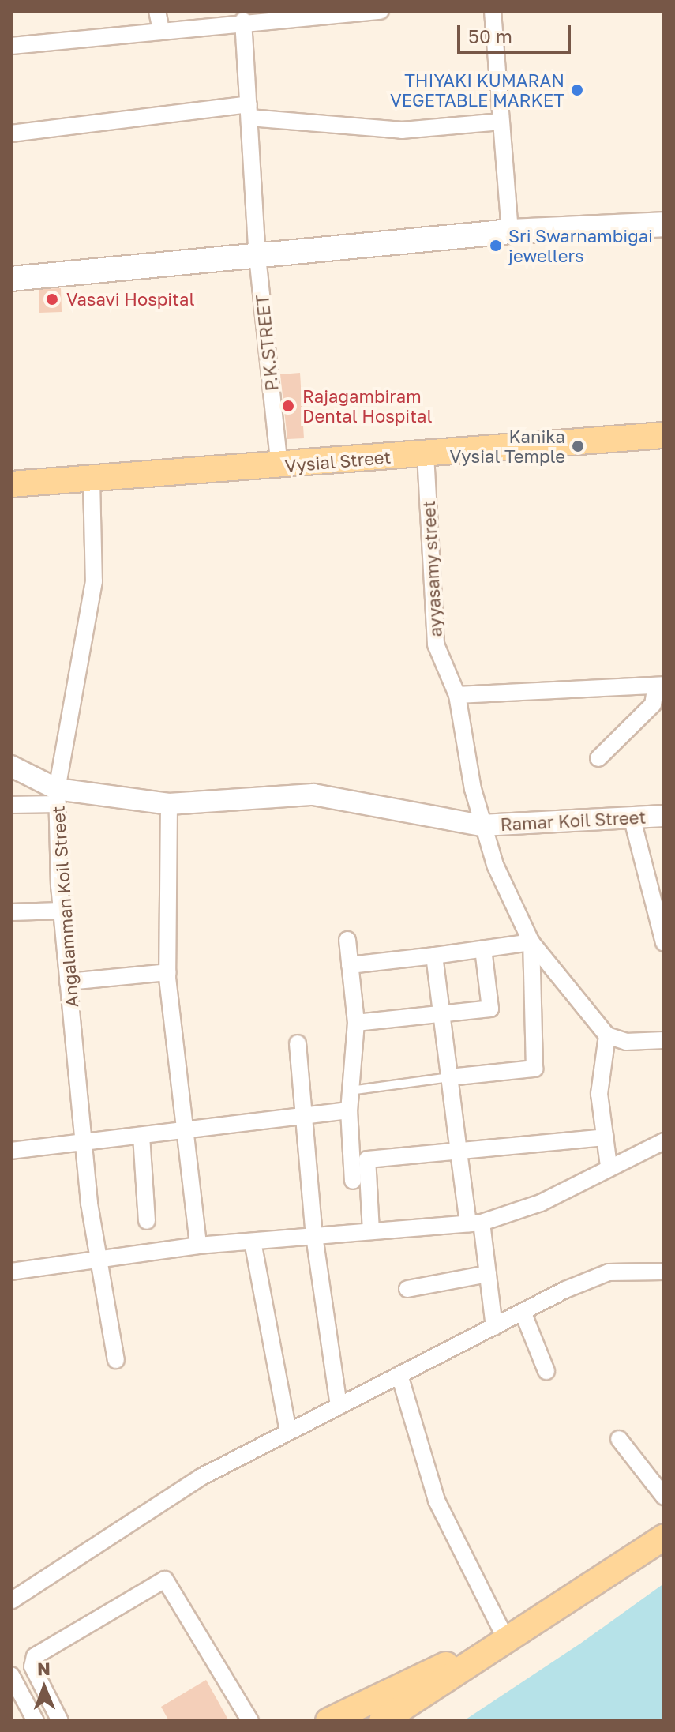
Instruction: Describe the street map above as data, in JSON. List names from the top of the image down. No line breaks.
{"streets":{"main road":["Vysial Street"],"street":["P.K.STREET","ayyasamy street","Ramar Koil Street","Angalamman Koil Street"]},"crossings":[["P.K.STREET","Vysial Street"],["Vysial Street","ayyasamy street"],["Vysial Street","Angalamman Koil Street"],["ayyasamy street","Ramar Koil Street"],["Ramar Koil Street","Angalamman Koil Street"]],"places":["THIYAKI KUMARAN VEGETABLE MARKET","Sri Swarnambigai jewellers","Vasavi Hospital","Rajagambiram Dental Hospital","Kanika Vysial Temple"],"scale_bar":"50 m","north":"top"}
